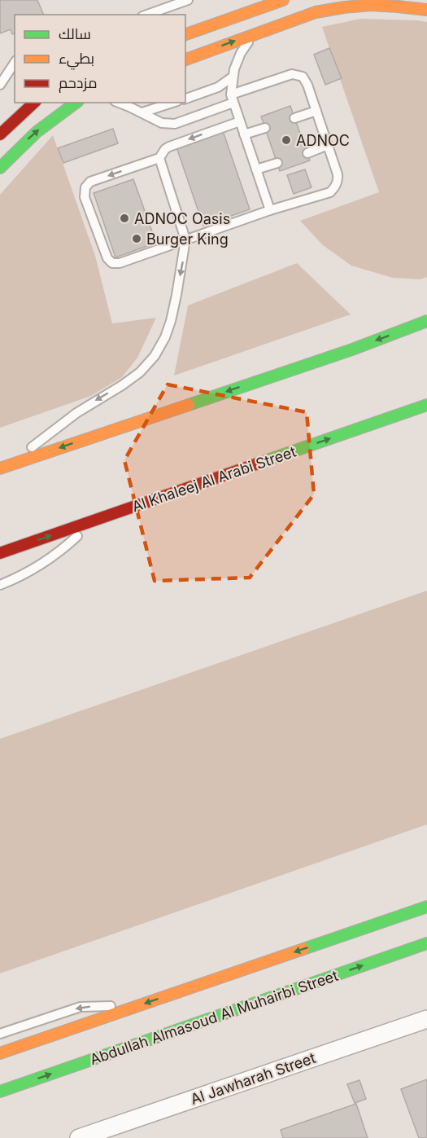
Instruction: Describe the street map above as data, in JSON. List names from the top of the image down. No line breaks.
{"streets":{"main road":["Al Khaleej Al Arabi Street","Abdullah Almasoud Al Muhairbi Street"],"street":["Al Jawharah Street"]},"places":["ADNOC","ADNOC Oasis","Burger King"],"legend":["سالك","بطيء","مزدحم"]}
